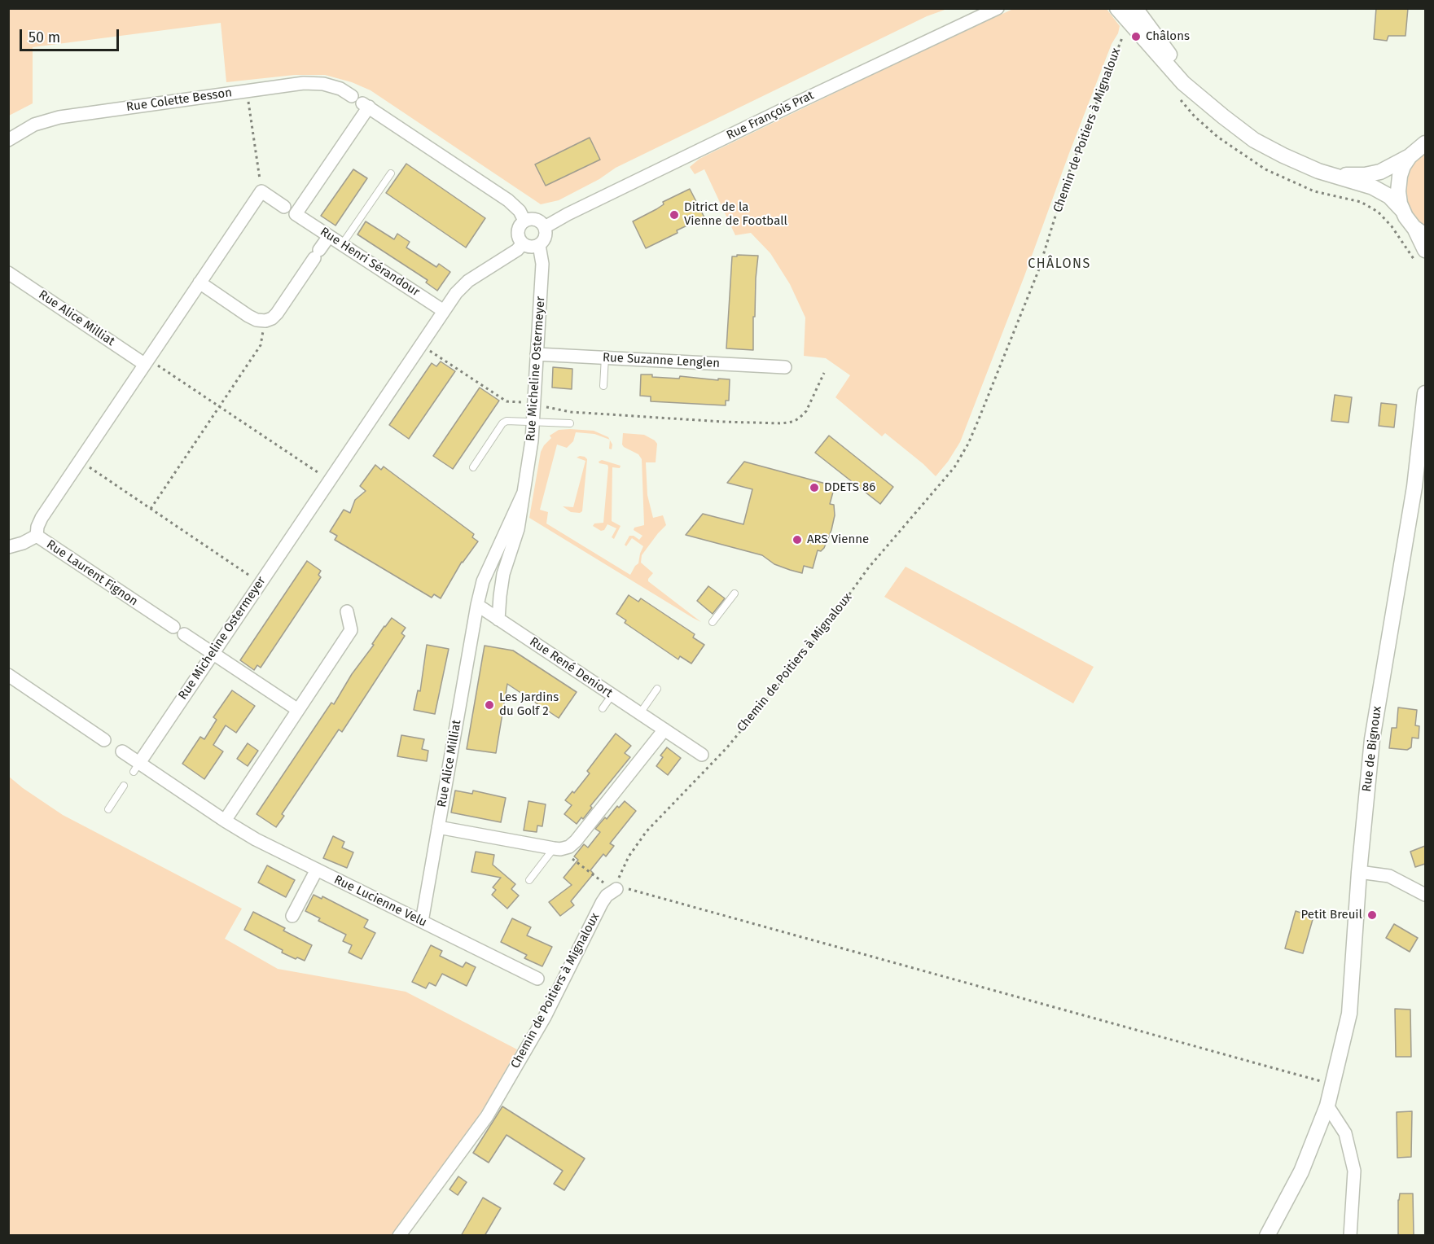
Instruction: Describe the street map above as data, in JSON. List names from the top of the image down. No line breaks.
{"streets":{"street":["Rue Colette Besson","Rue François Prat","Chemin de Poitiers à Mignaloux","Rue Henri Sérandour","Rue Alice Milliat","Rue Suzanne Lenglen","Rue Micheline Ostermeyer","Rue Laurent Fignon","Rue René Deniort","Rue de Bignoux","Rue Lucienne Velu"]},"crossings":[["Rue François Prat","Rue Henri Sérandour"],["Rue François Prat","Rue Micheline Ostermeyer"],["Rue Henri Sérandour","Rue Micheline Ostermeyer"],["Rue Alice Milliat","Rue Micheline Ostermeyer"],["Rue Alice Milliat","Rue René Deniort"],["Rue Alice Milliat","Rue Lucienne Velu"],["Rue Suzanne Lenglen","Rue Micheline Ostermeyer"],["Rue Micheline Ostermeyer","Rue René Deniort"]],"districts":["CHÂLONS"],"places":["Châlons","Ditrict de la Vienne de Football","DDETS 86","ARS Vienne","Les Jardins du Golf 2","Petit Breuil"],"scale_bar":"50 m"}
